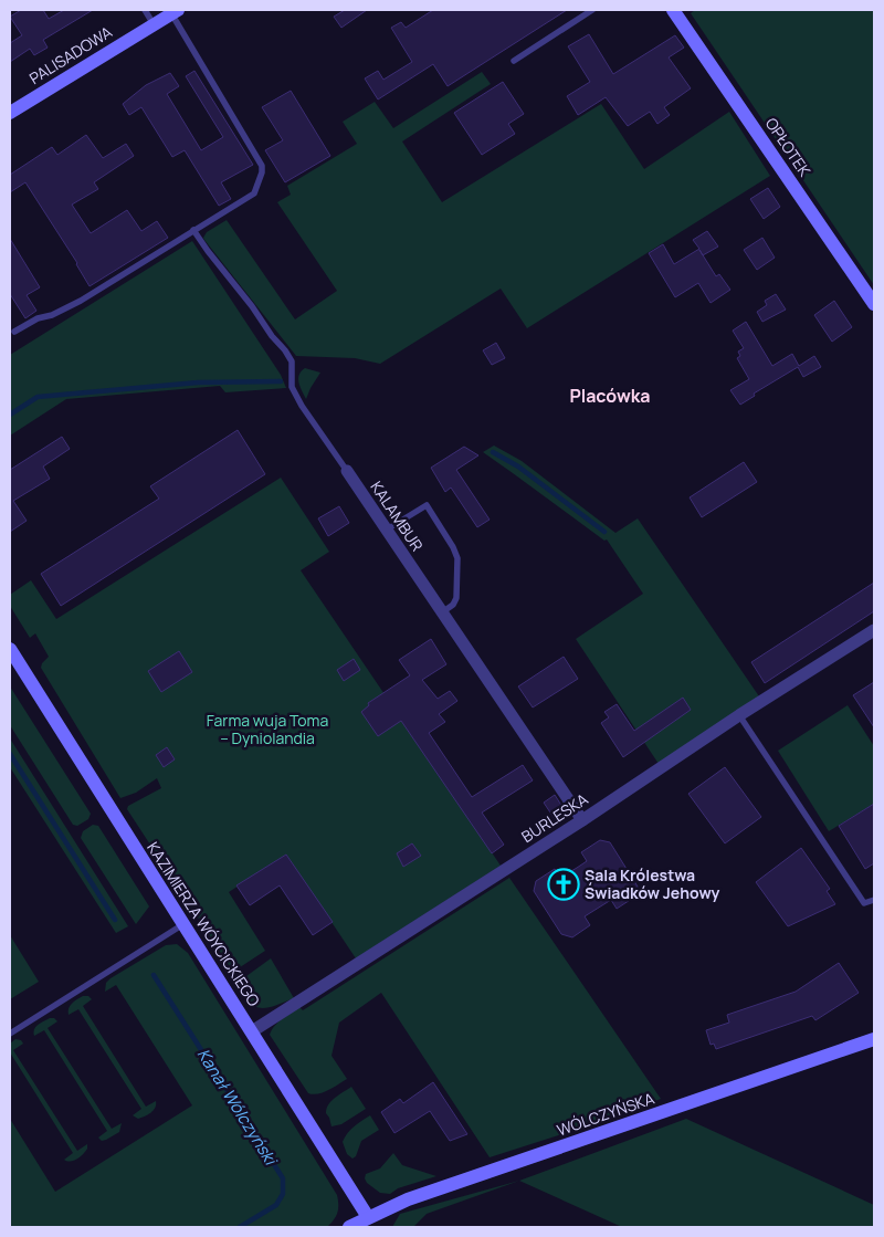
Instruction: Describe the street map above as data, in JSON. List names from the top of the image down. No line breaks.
{"streets":{"street":["PALISADOWA","OPŁOTEK","KALAMBUR","BURLESKA","KAZIMIERZA WÓYCICKIEGO","WÓLCZYŃSKA"]},"crossings":[["KALAMBUR","BURLESKA"],["BURLESKA","KAZIMIERZA WÓYCICKIEGO"],["KAZIMIERZA WÓYCICKIEGO","WÓLCZYŃSKA"]],"districts":["Placówka"],"water":["Kanał Wólczyński"],"parks":["Farma wuja Toma – Dyniolandia"],"places":{"church":["Sala Królestwa Świadków Jehowy"]}}
